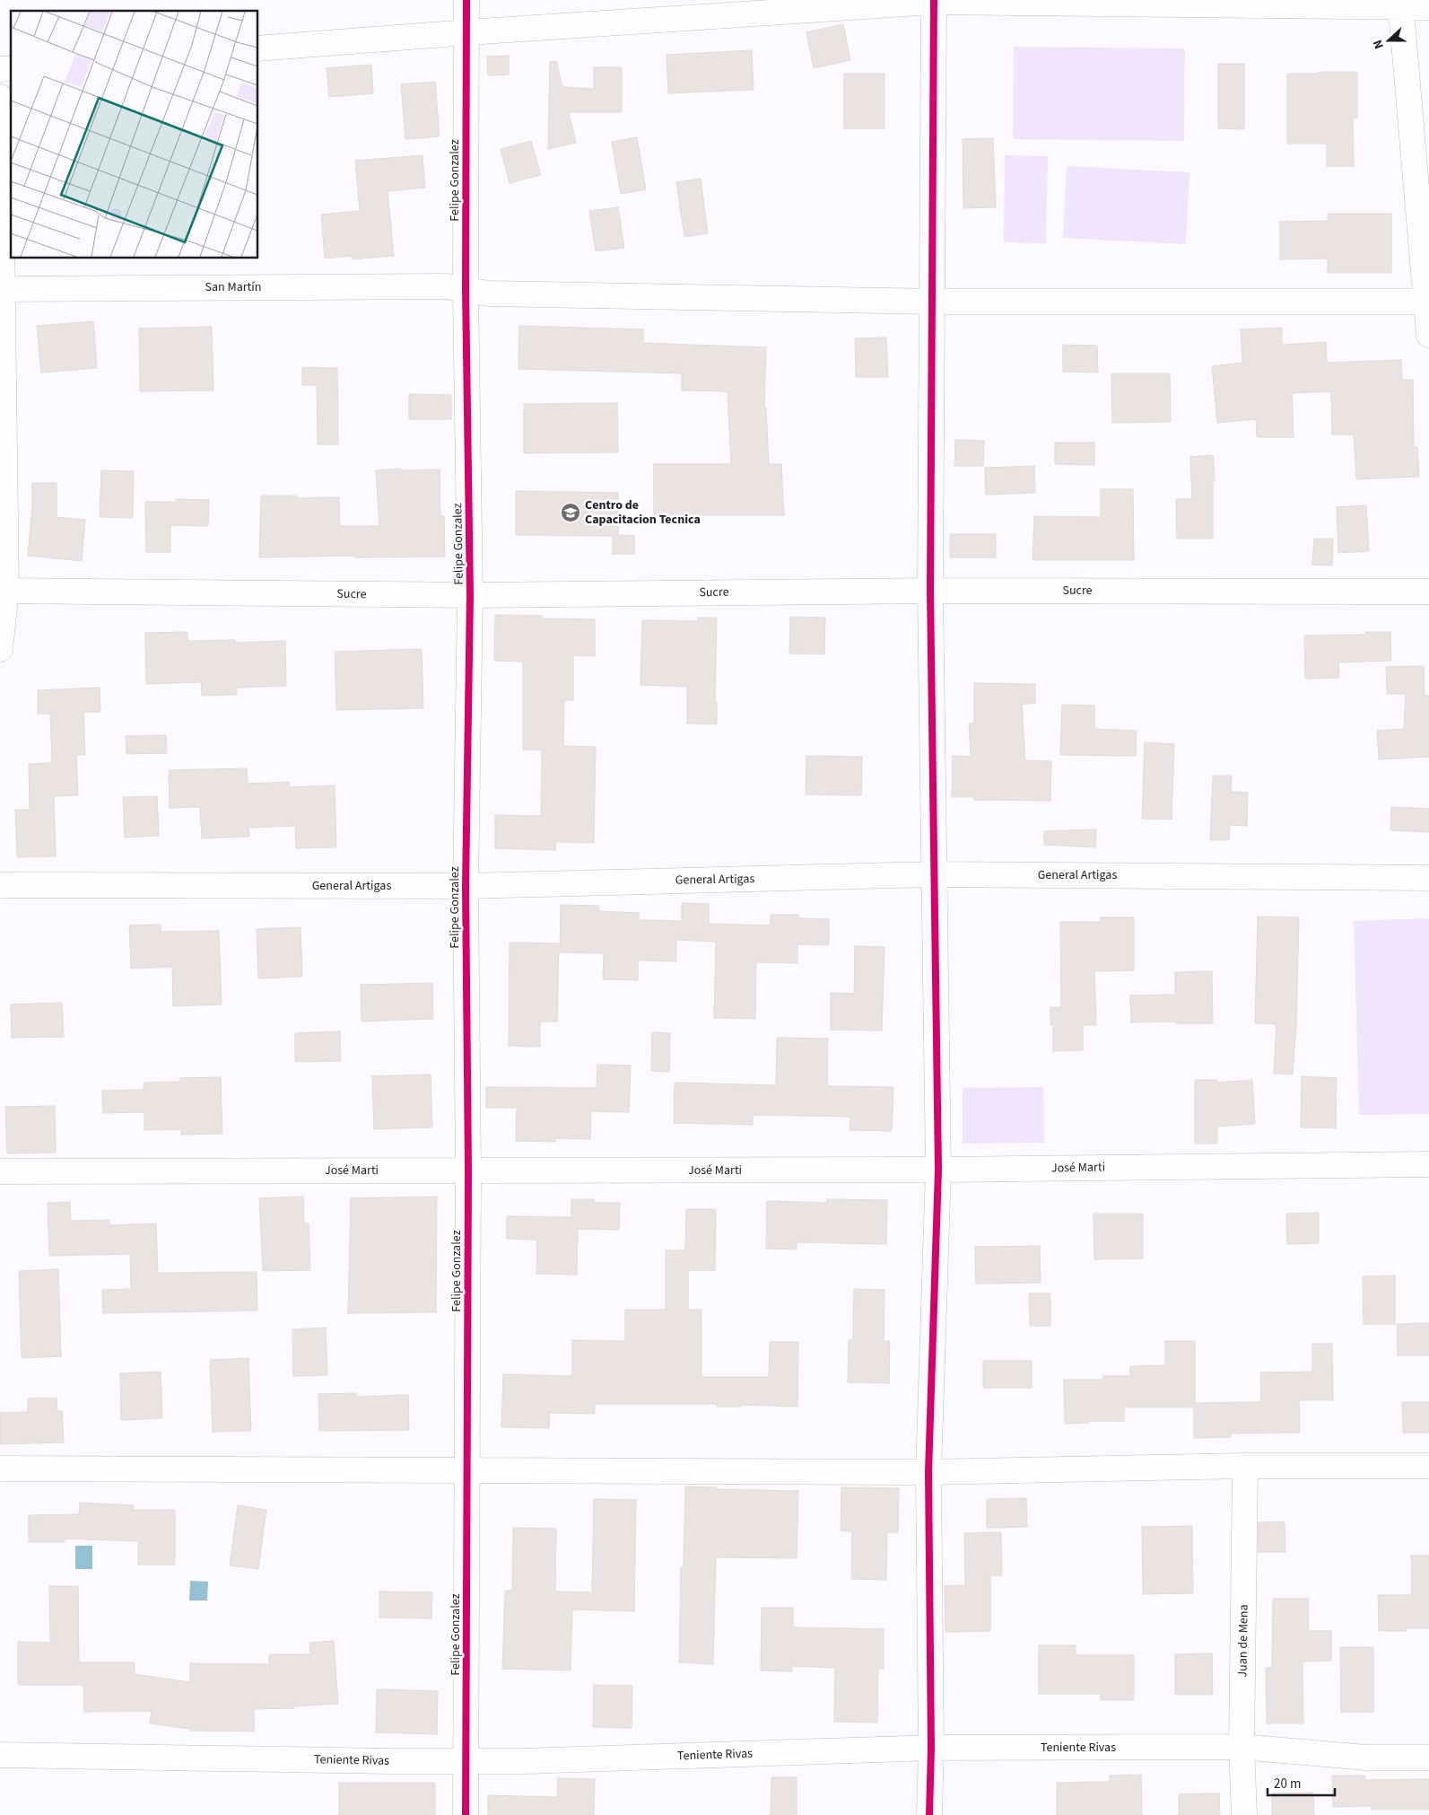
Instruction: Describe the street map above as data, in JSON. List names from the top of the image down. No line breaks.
{"streets":{"street":["Felipe Gonzalez","San Martín","Sucre","General Artigas","José Marti","Juan de Mena","Teniente Rivas"]},"crossings":[["Felipe Gonzalez","San Martín"],["Felipe Gonzalez","Sucre"],["Felipe Gonzalez","General Artigas"],["Felipe Gonzalez","José Marti"],["Felipe Gonzalez","Teniente Rivas"],["Juan de Mena","Teniente Rivas"]],"places":{"school or university":["Centro de Capacitacion Tecnica"]},"scale_bar":"20 m","north":"left"}
